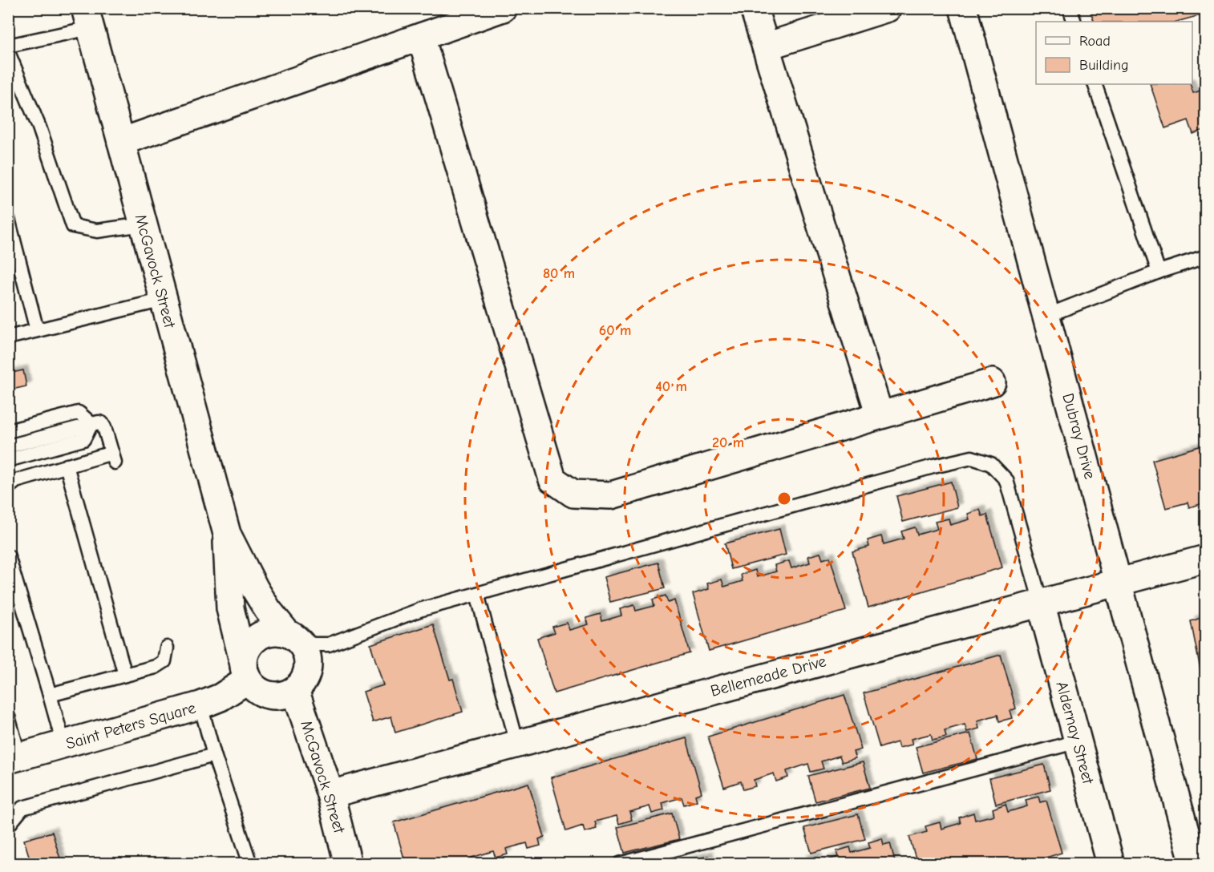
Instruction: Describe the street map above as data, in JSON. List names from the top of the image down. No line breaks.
{"streets":{"street":["McGavock Street","Dubray Drive","Bellemeade Drive","Saint Peters Square","Aldernay Street"]},"crossings":[["McGavock Street","Bellemeade Drive"],["McGavock Street","Saint Peters Square"],["Dubray Drive","Bellemeade Drive"],["Bellemeade Drive","Aldernay Street"]],"legend":["Road","Building"],"rings":["80 m","60 m","40 m","20 m"]}
